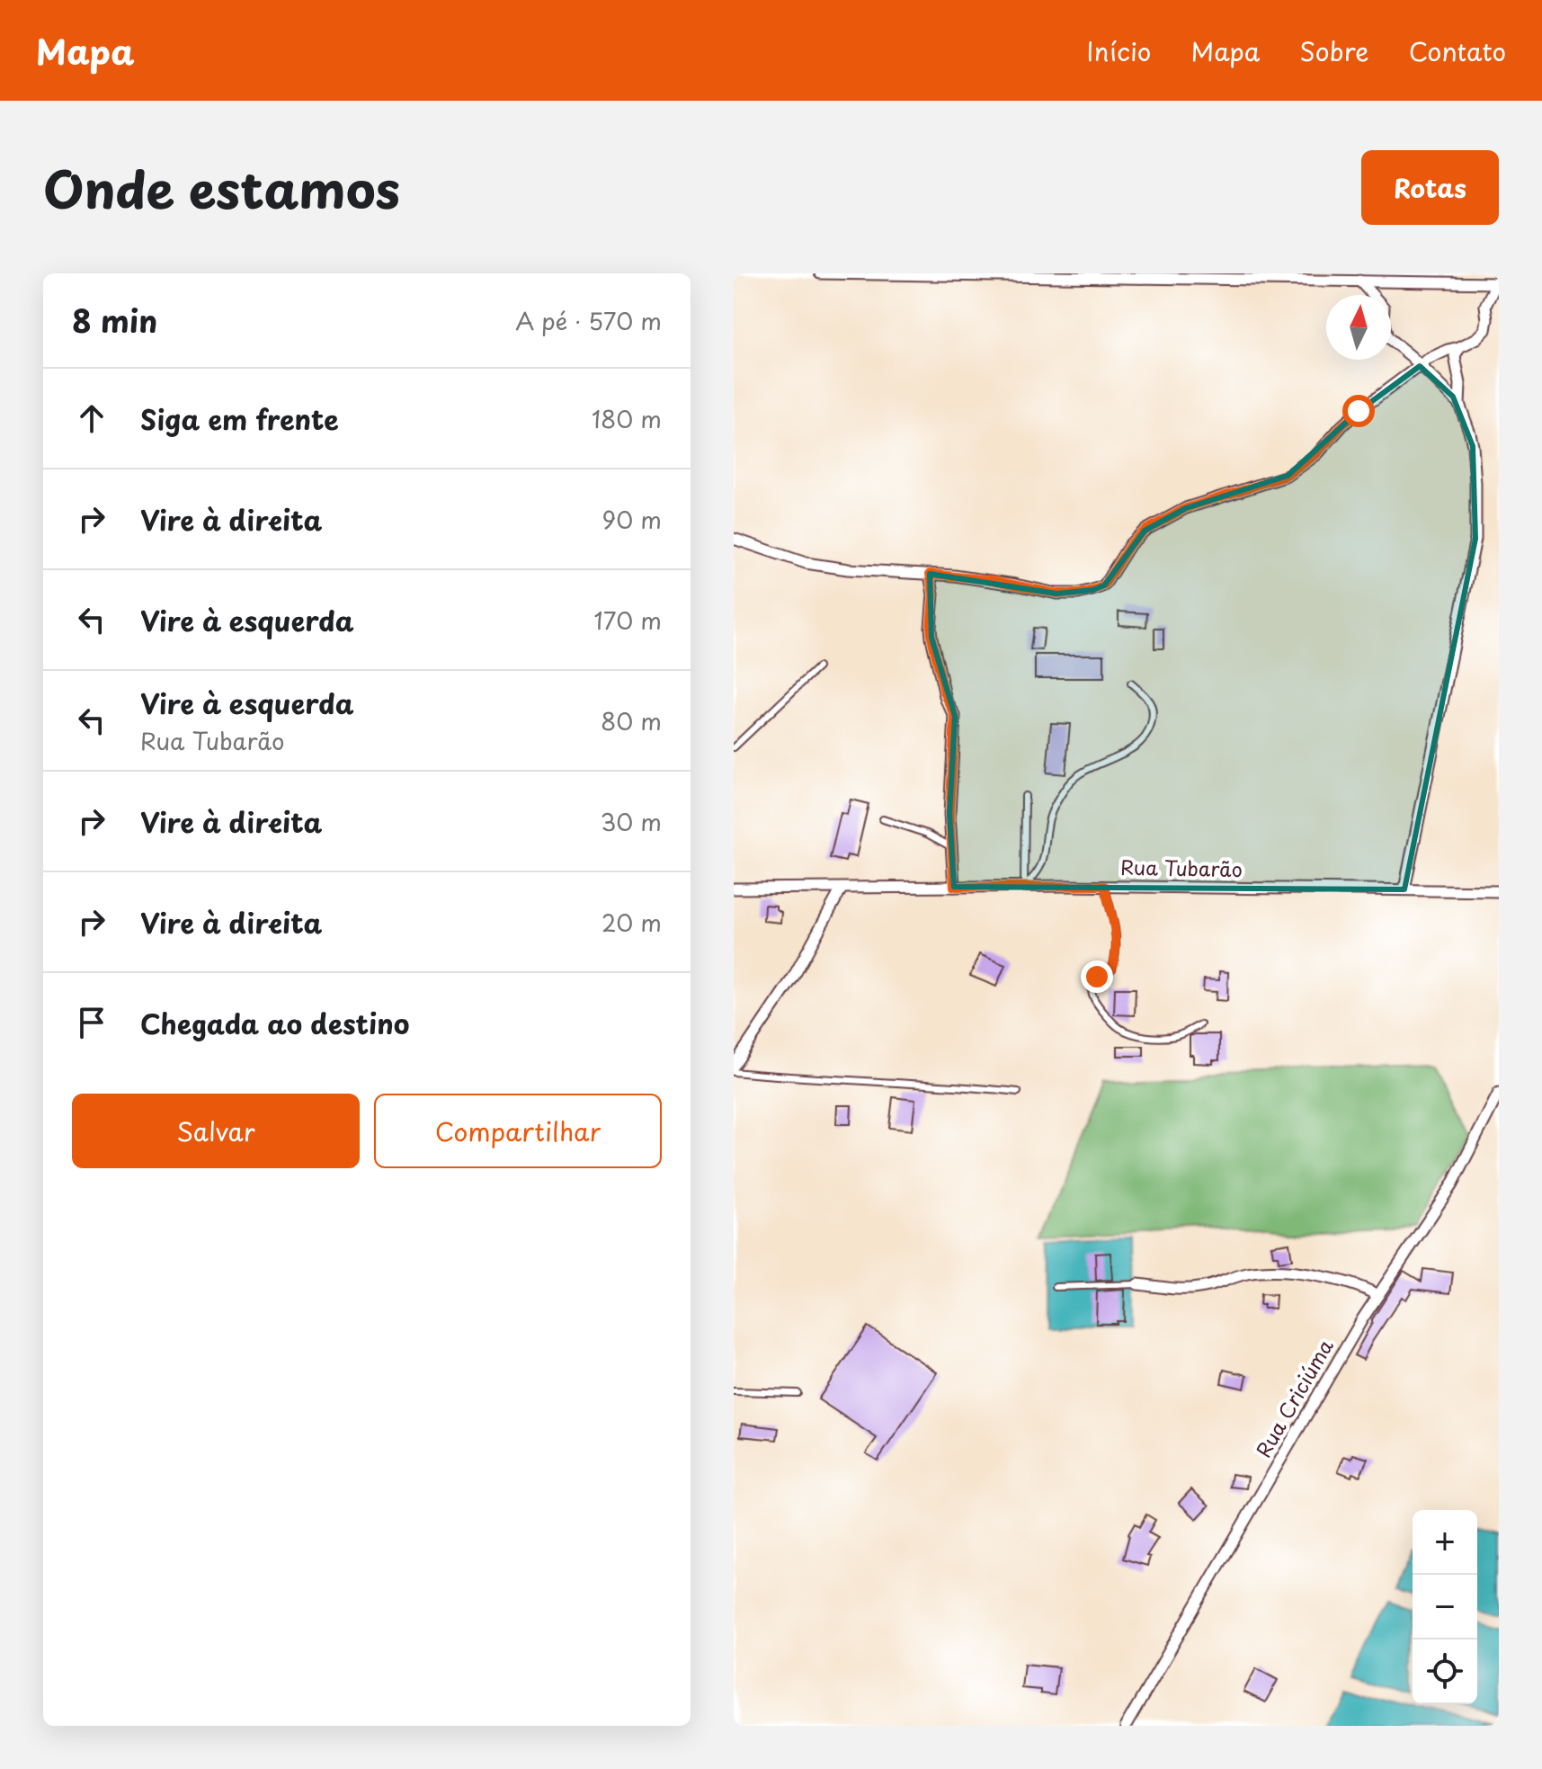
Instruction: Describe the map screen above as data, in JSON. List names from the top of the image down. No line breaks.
{"streets":{"street":["Rua Tubarão","Rua Criciúma"]},"north":"top","page":{"header":"Mapa","nav":["Início","Mapa","Sobre","Contato"],"title":"Onde estamos","buttons":["Rotas",["Salvar","Compartilhar"]],"heading":["8 min","A pé · 570 m"],"list":[["Siga em frente","180 m"],["Vire à direita","90 m"],["Vire à esquerda","170 m"],["Vire à esquerda","Rua Tubarão","80 m"],["Vire à direita","30 m"],["Vire à direita","20 m"],"Chegada ao destino"],"map_buttons":["+","−"]}}
